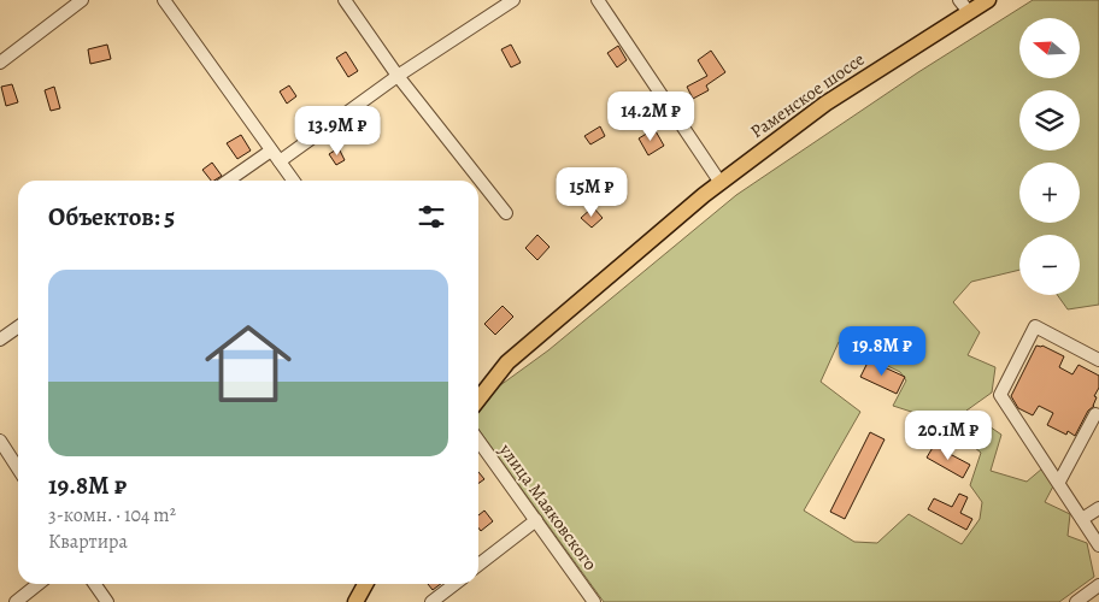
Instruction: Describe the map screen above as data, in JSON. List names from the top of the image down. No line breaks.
{"streets":{"main road":["Раменское шоссе"],"street":["улица Маяковского"]},"north":"left","page":{"map_buttons":["+","−"],"price":["14.2M ₽","13.9M ₽","15M ₽","19.8M ₽","20.1M ₽"],"heading":"Объектов: 5","list":[{"name":"19.8M ₽","note":"3-комн. · 104 m² · Квартира"}]}}
